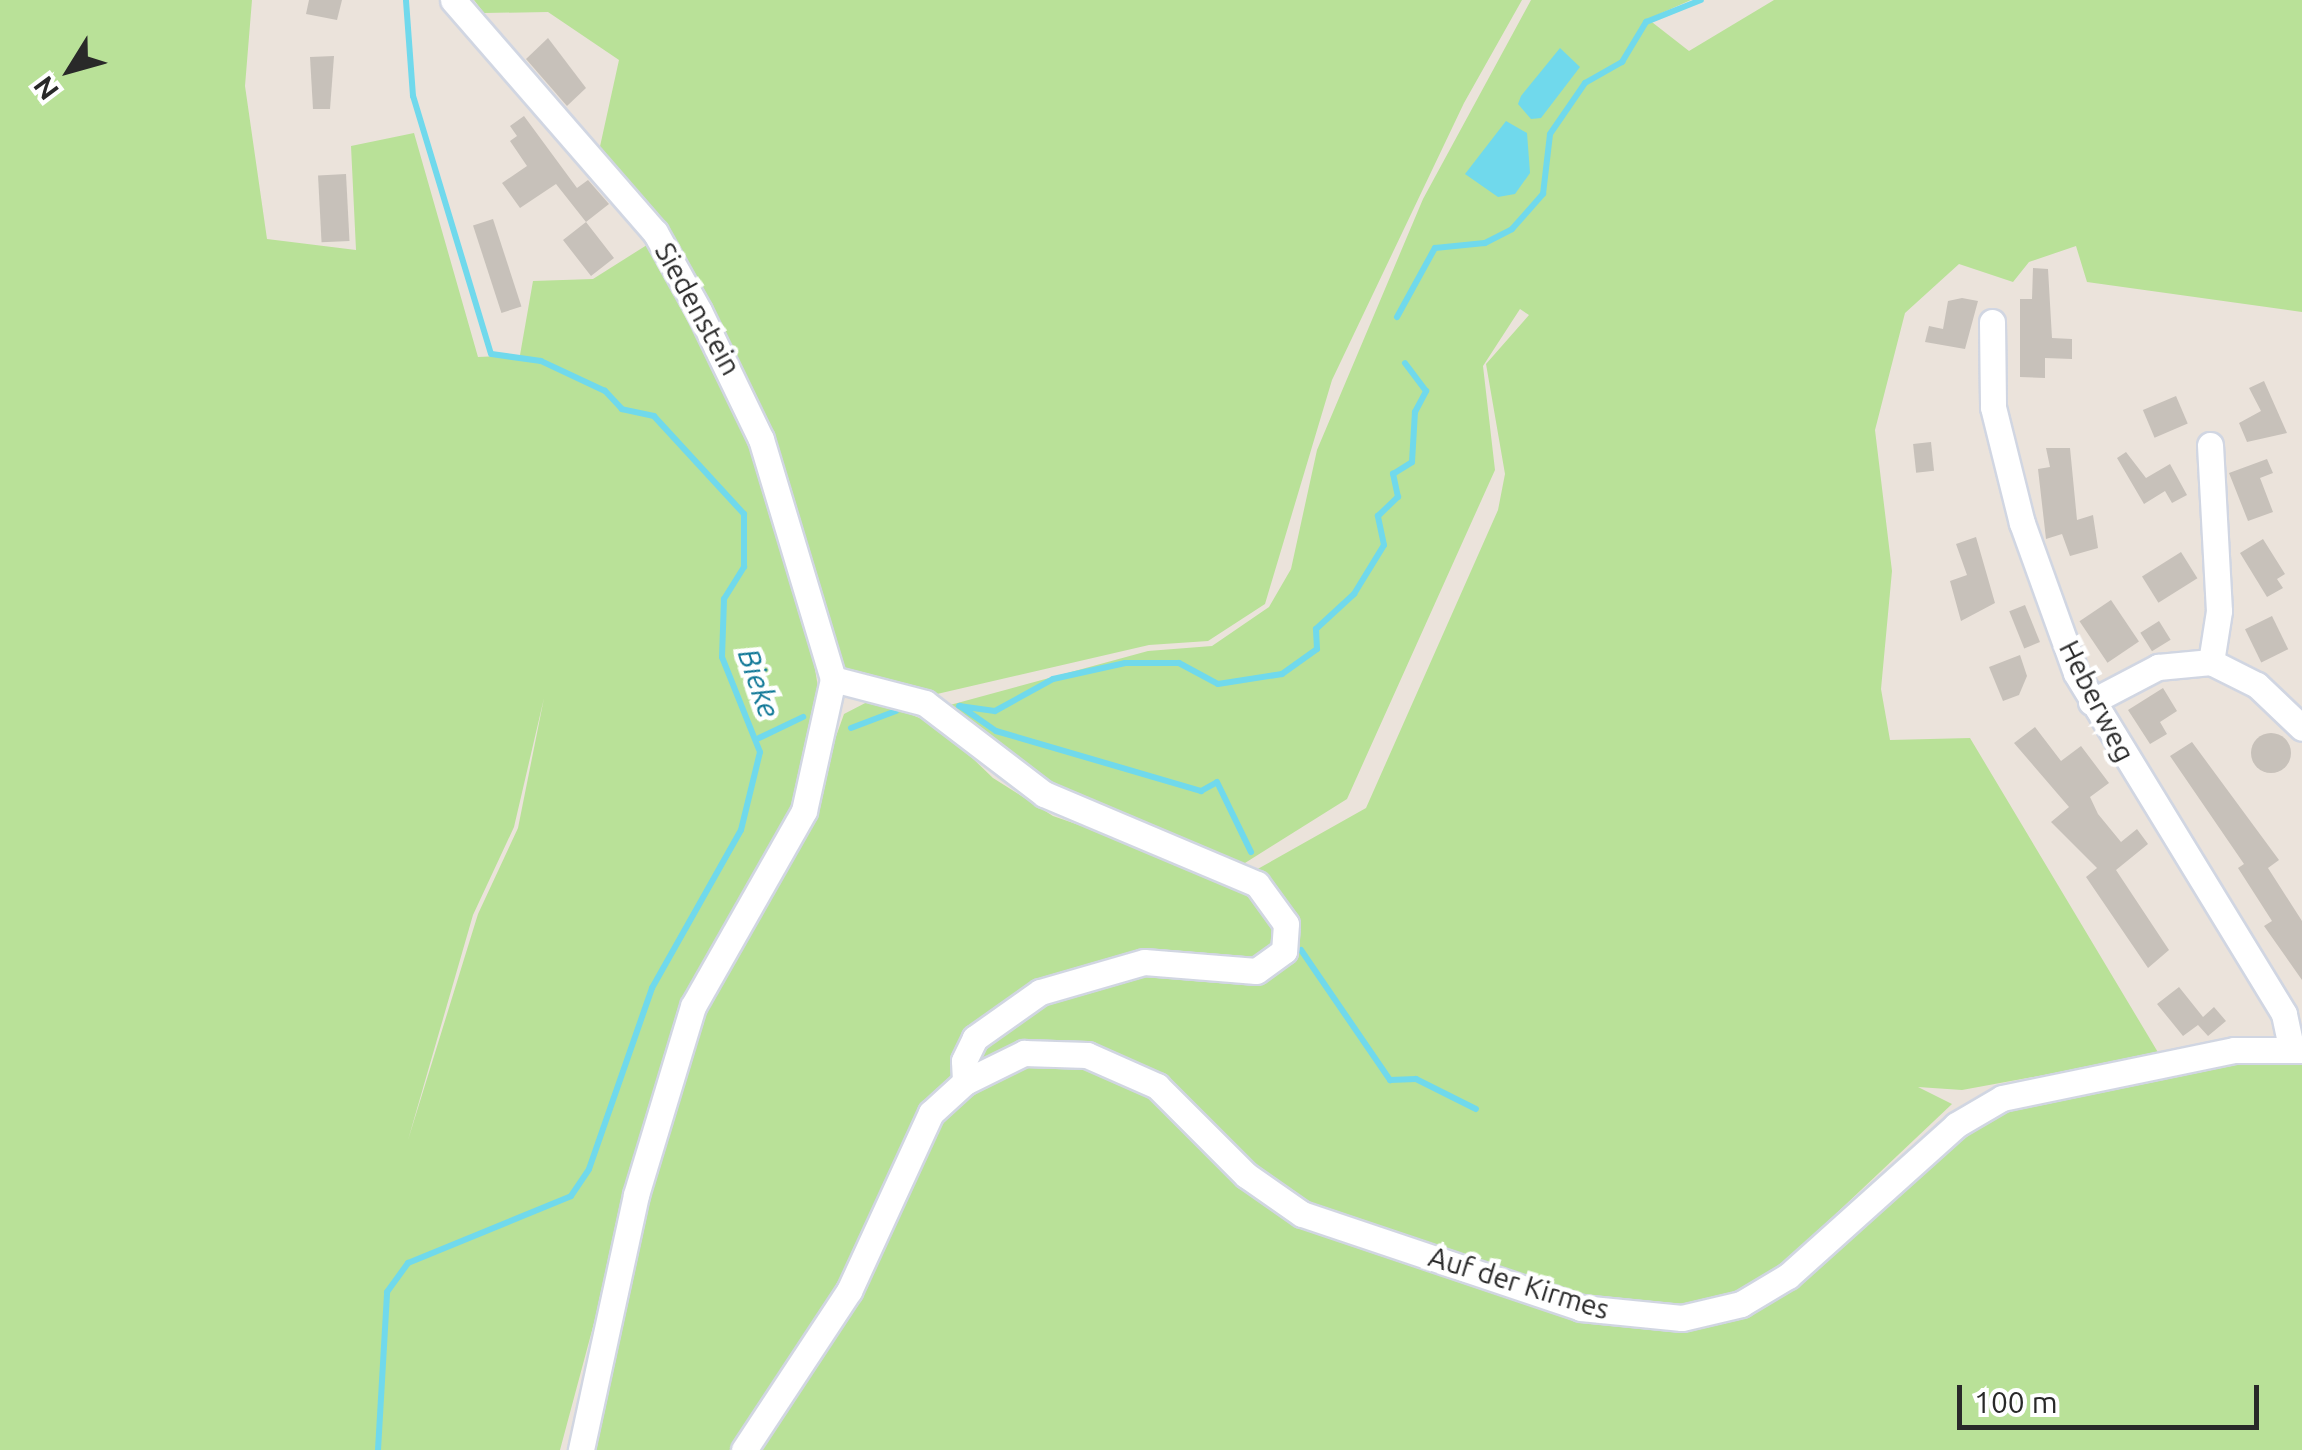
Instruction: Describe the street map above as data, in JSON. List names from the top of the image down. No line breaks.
{"streets":{"street":["Siedenstein","Heberweg","Auf der Kirmes"]},"crossings":[["Heberweg","Auf der Kirmes"]],"water":["Bieke"],"scale_bar":"100 m","north":"bottom left"}
